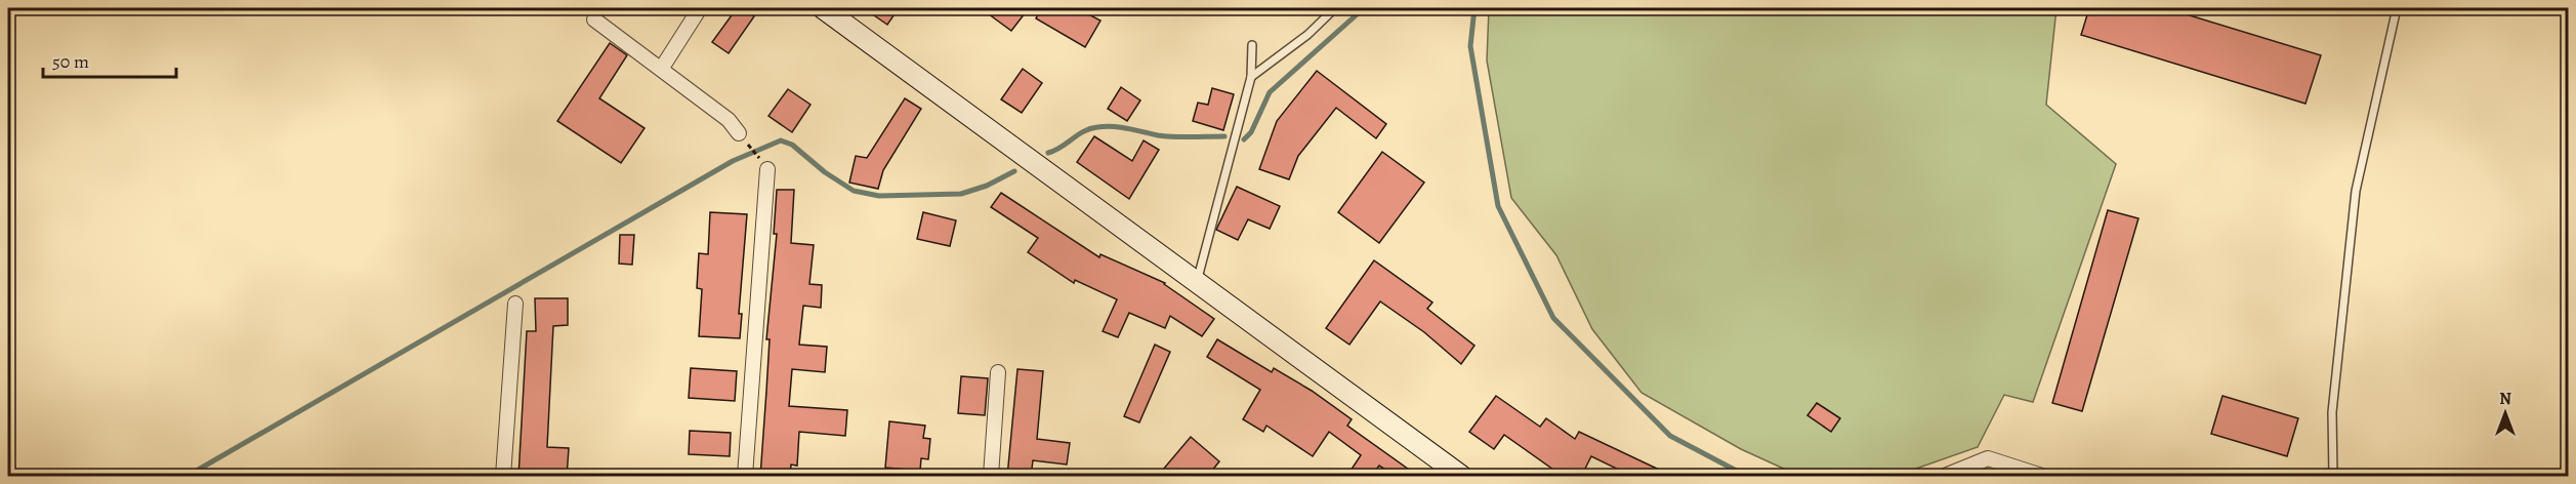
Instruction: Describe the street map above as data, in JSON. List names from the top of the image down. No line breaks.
{"scale_bar":"50 m","north":"top"}
